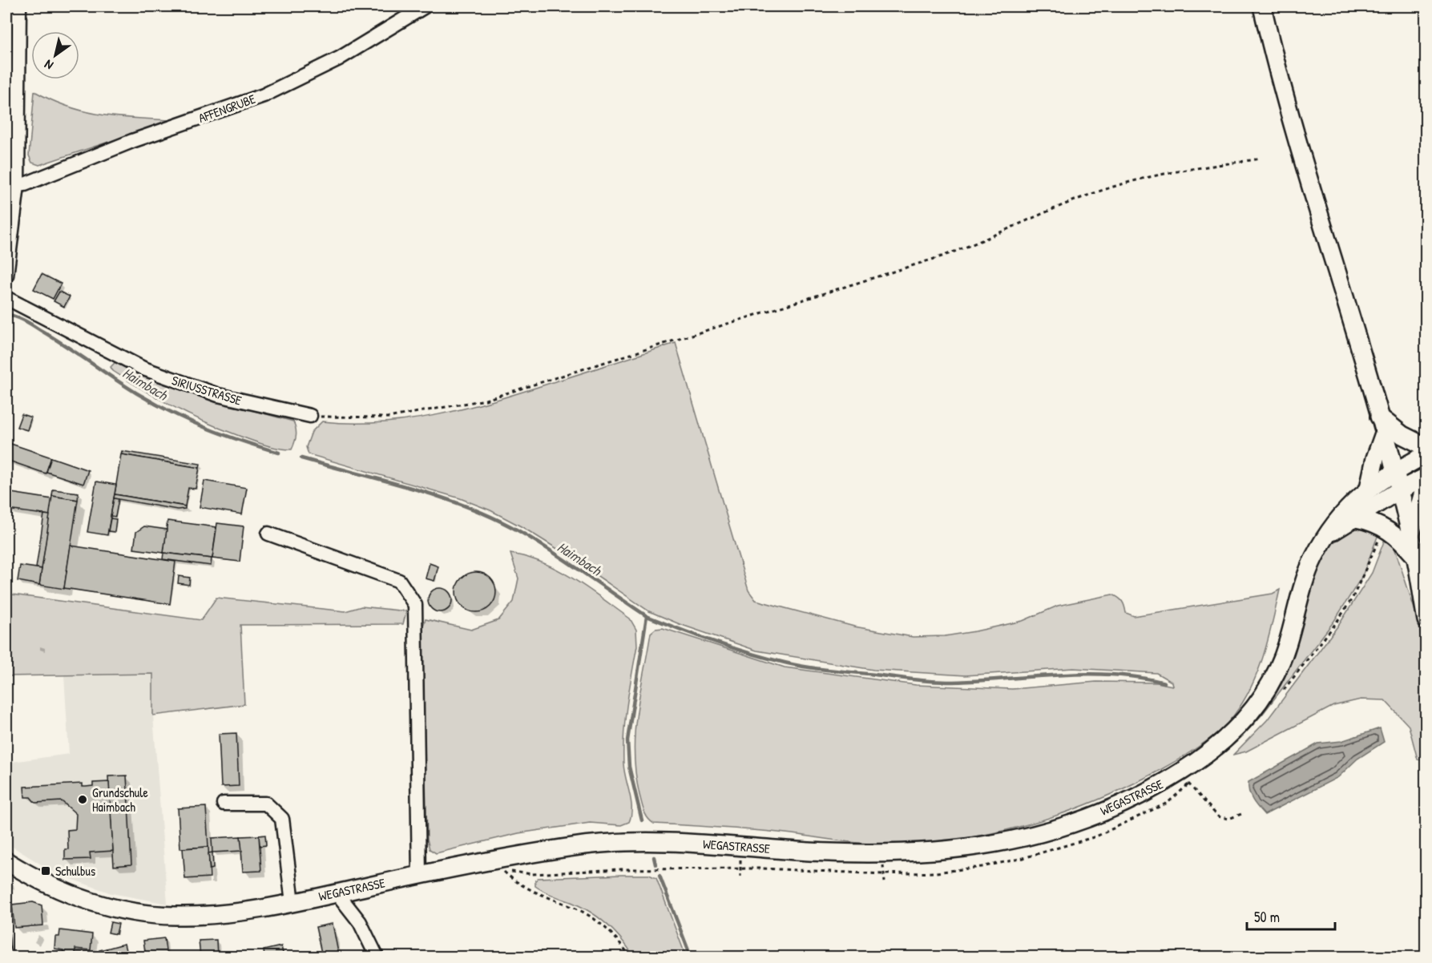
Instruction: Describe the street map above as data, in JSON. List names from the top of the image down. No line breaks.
{"streets":{"main road":["WEGASTRASSE"],"street":["AFFENGRUBE","SIRIUSSTRASSE"]},"water":["Haimbach"],"places":{"other":["Grundschule Haimbach"],"transit":["Schulbus"]},"scale_bar":"50 m","north":"bottom left"}
